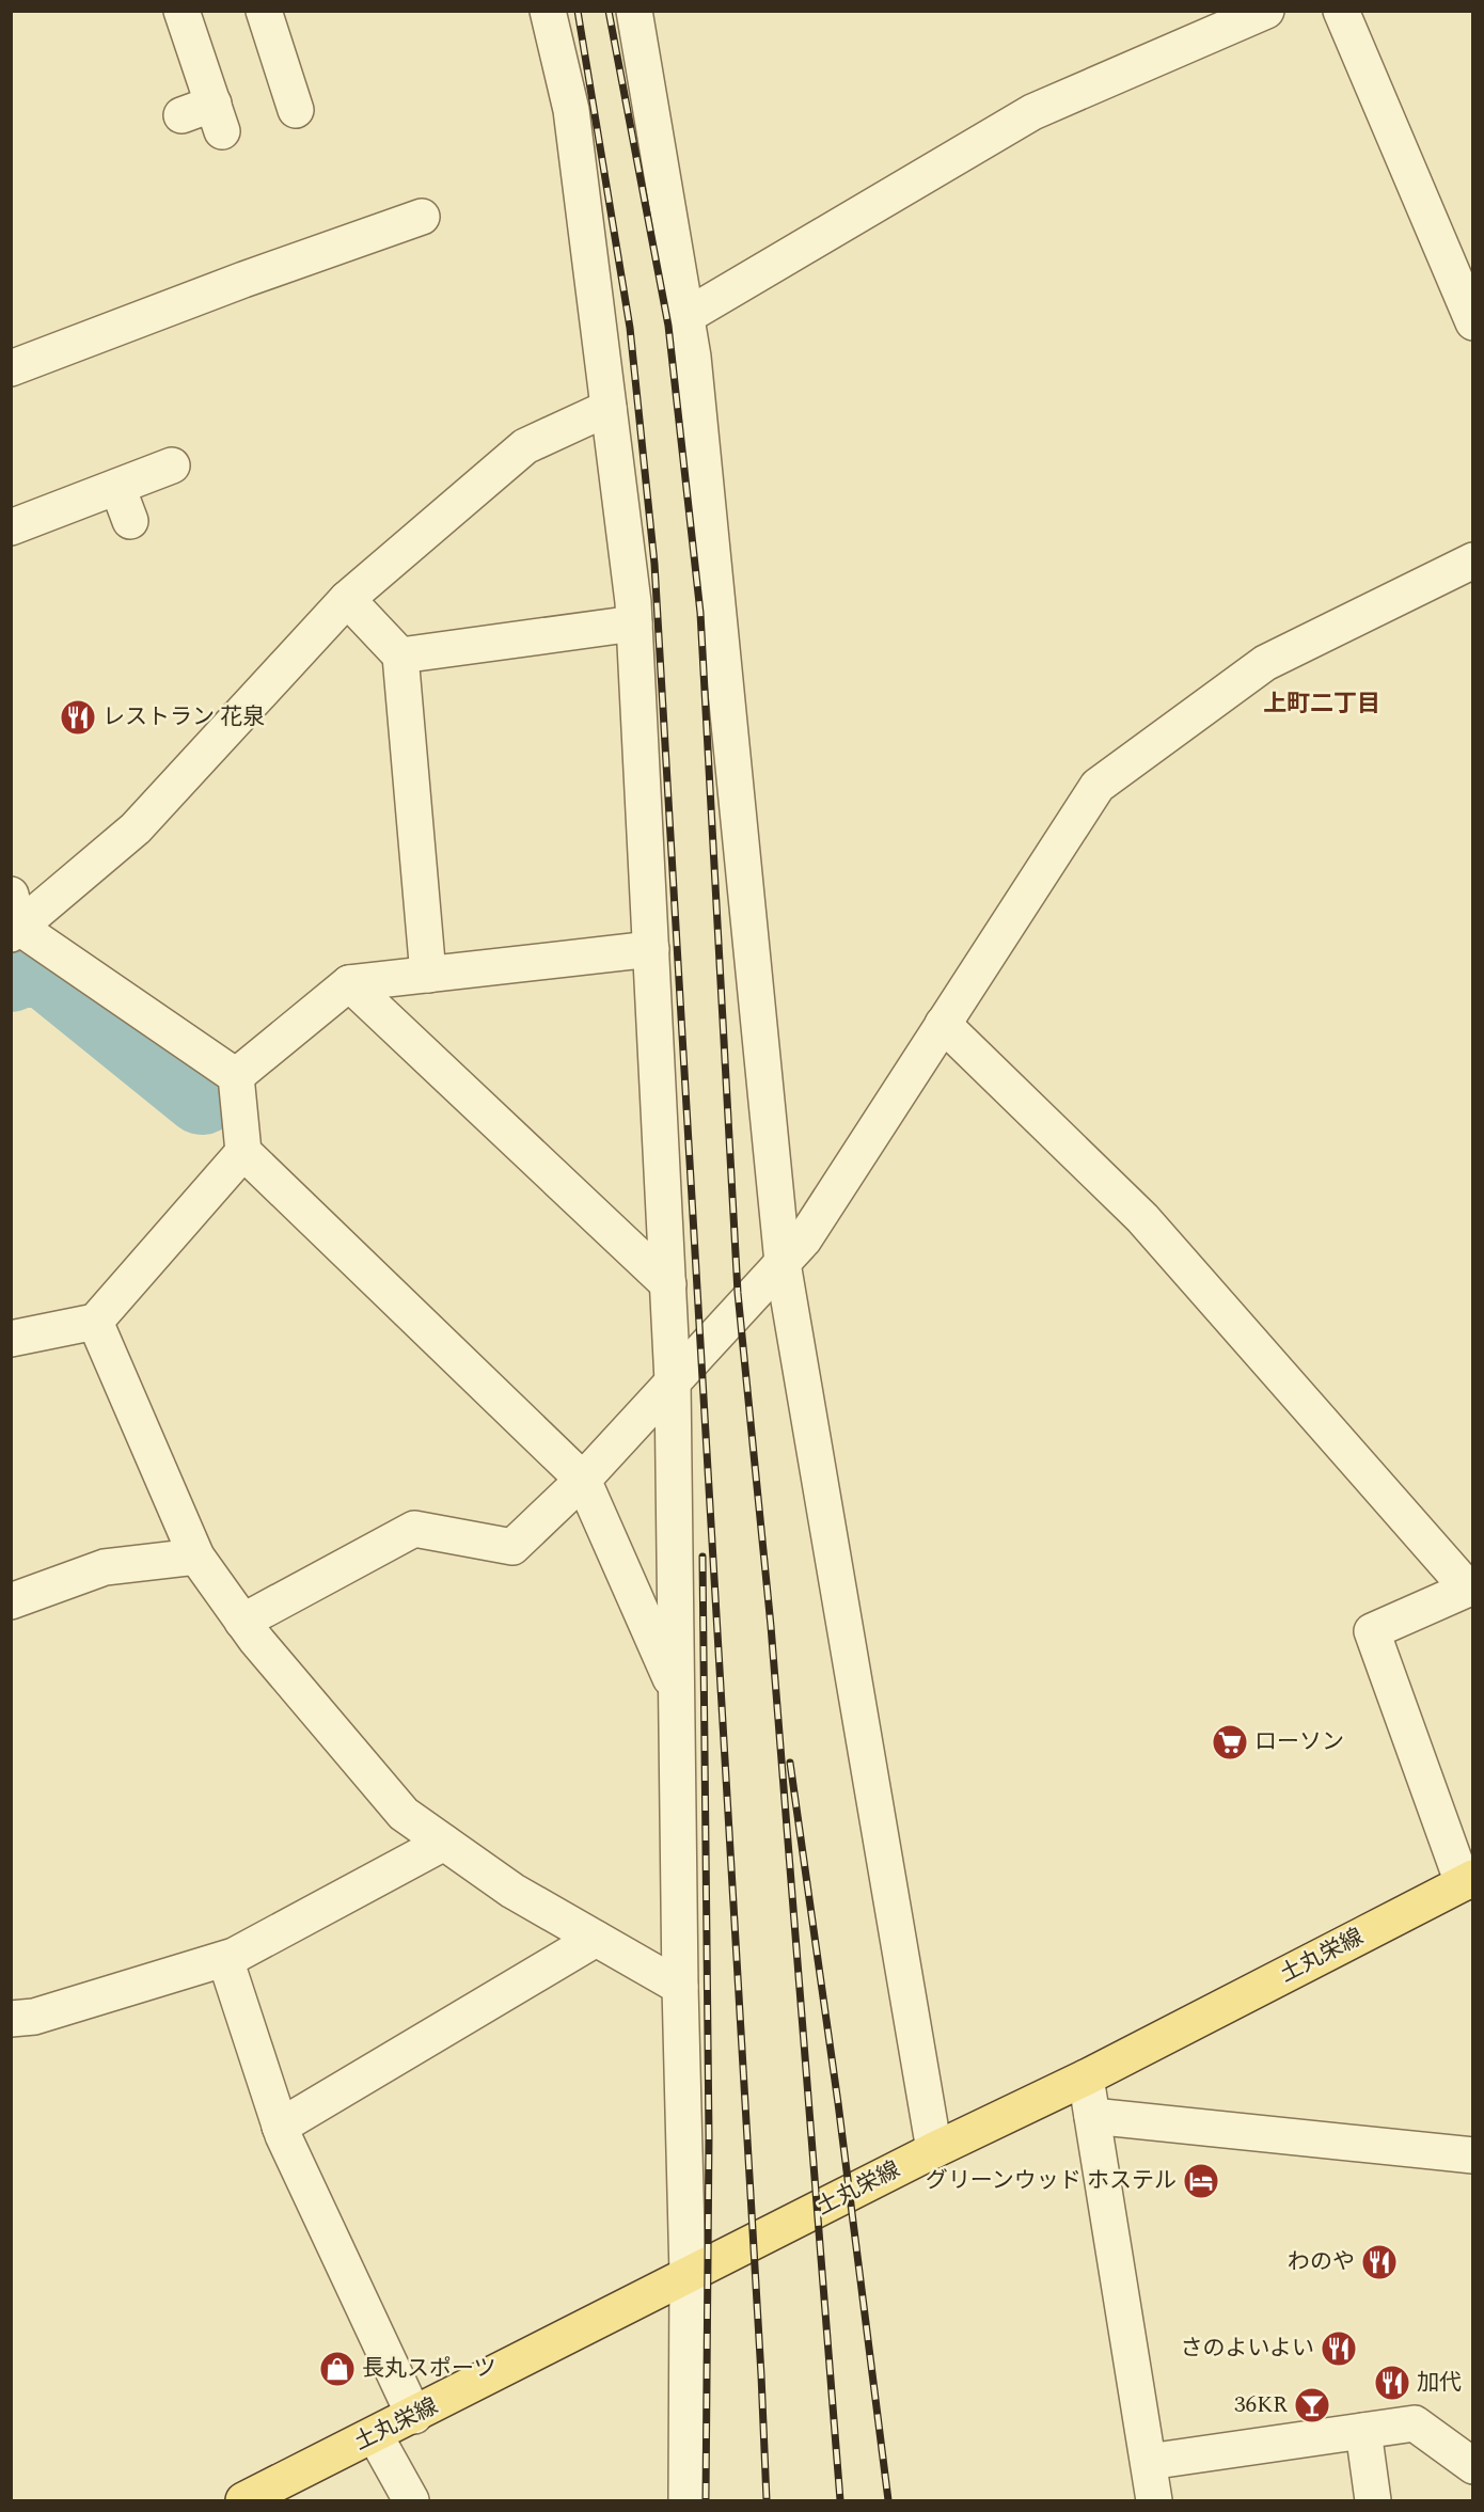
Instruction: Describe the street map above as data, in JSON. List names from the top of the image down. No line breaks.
{"streets":{"main road":["土丸栄線"]},"districts":["上町二丁目"],"places":{"restaurant":["レストラン 花泉","わのや","さのよいよい","加代"],"supermarket":["ローソン"],"hotel":["グリーンウッド ホステル"],"shop":["長丸スポーツ"],"bar":["36KR"]}}
